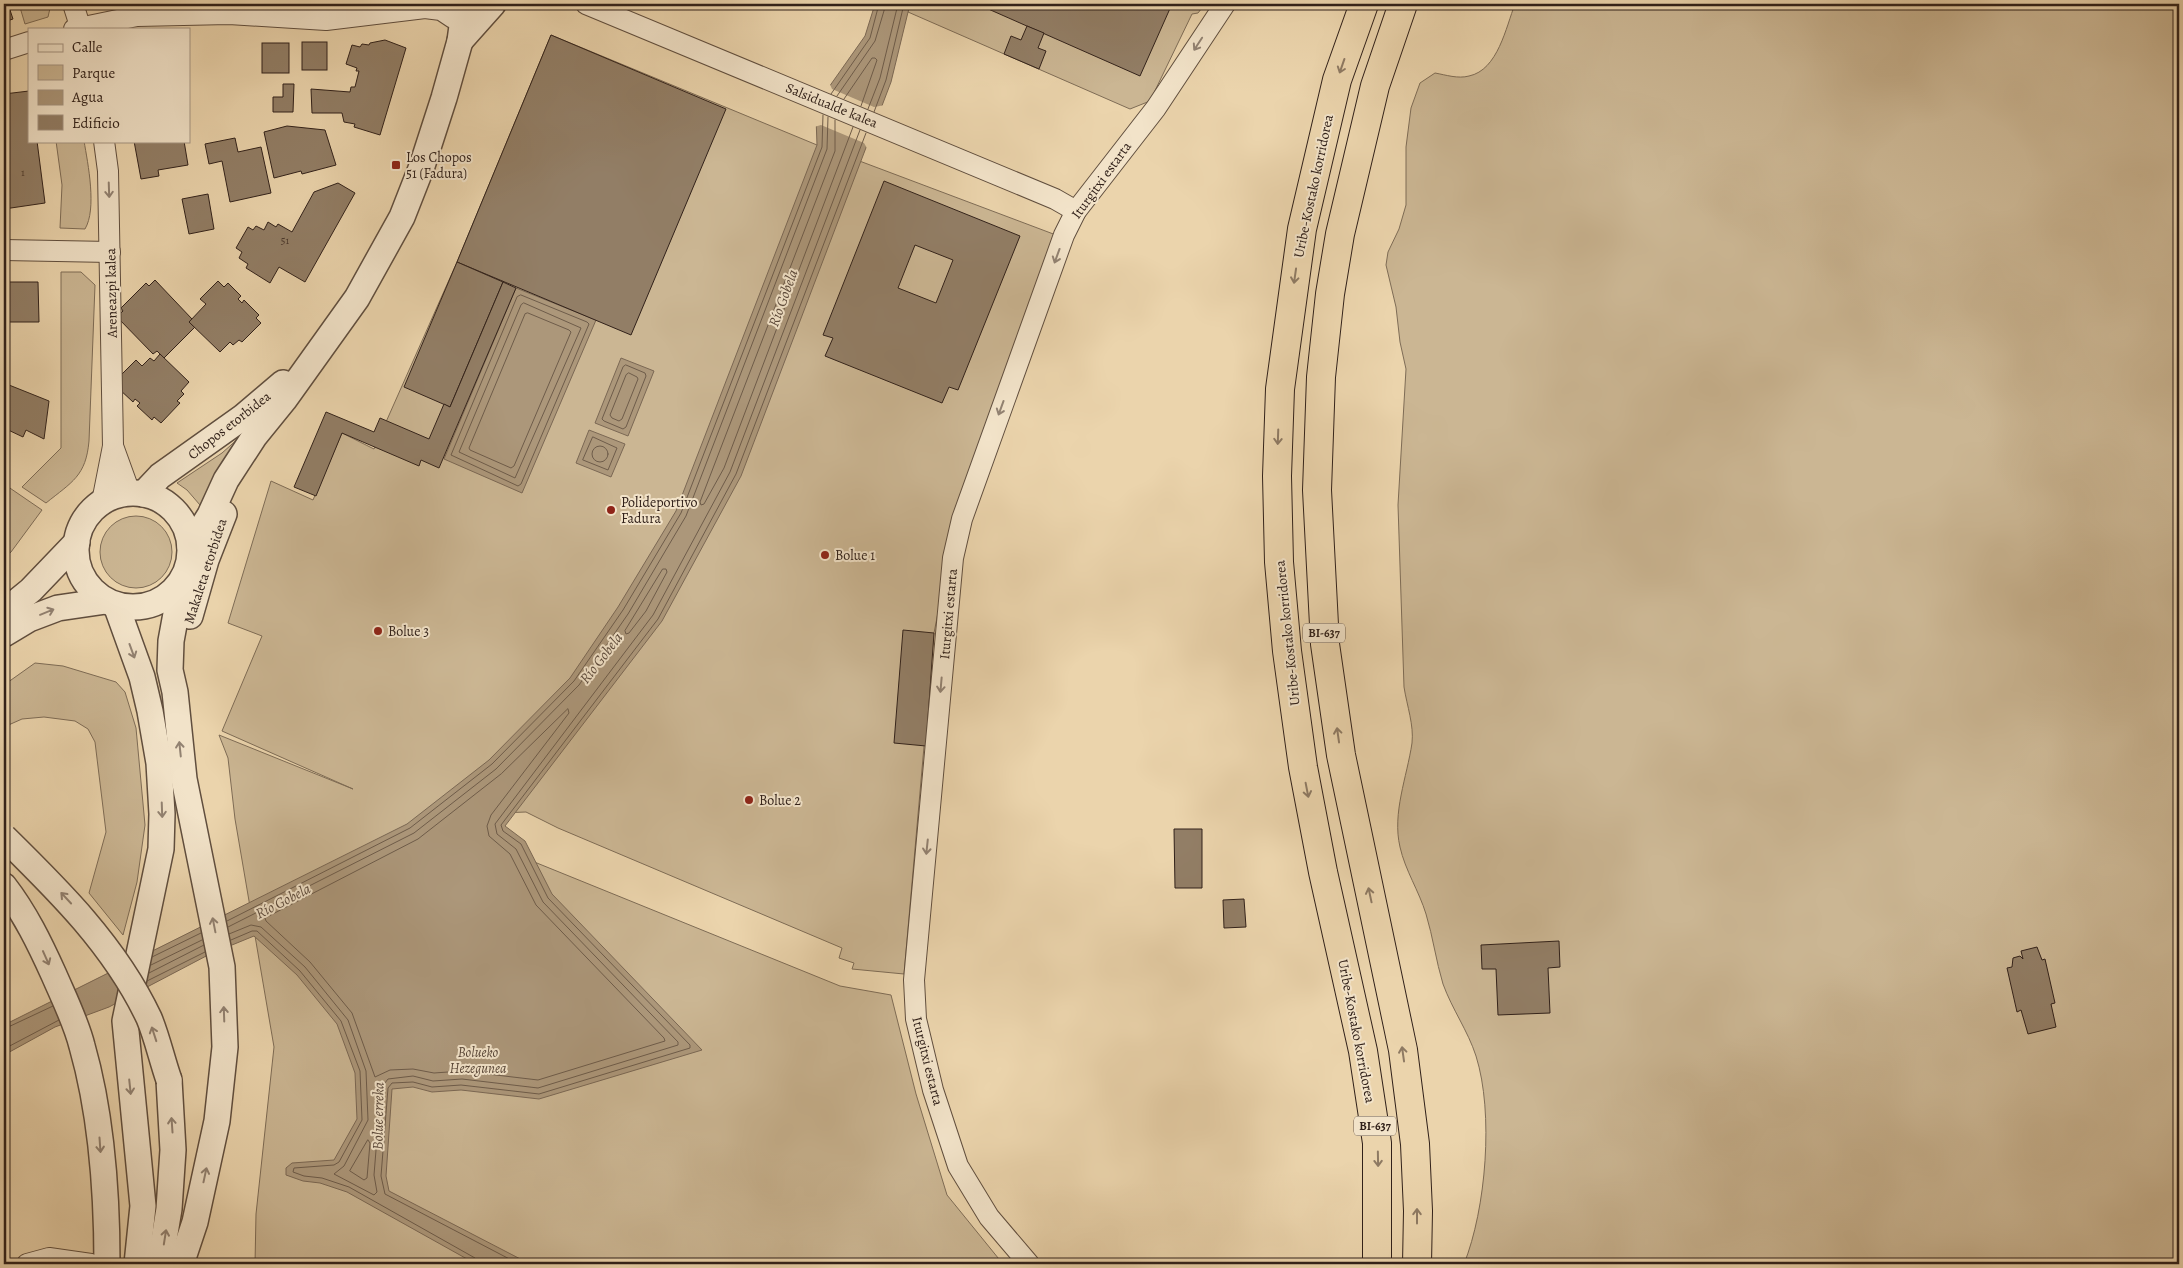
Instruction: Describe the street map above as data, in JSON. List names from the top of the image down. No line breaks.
{"streets":{"highway":["Uribe-Kostako korridorea","BI-637"],"street":["Salsidualde kalea","Iturgitxi estarta","Areneazpi kalea","Chopos etorbidea","Makaleta etorbidea"]},"crossings":[["Salsidualde kalea","Iturgitxi estarta"],["Areneazpi kalea","Chopos etorbidea"],["Areneazpi kalea","Makaleta etorbidea"],["Chopos etorbidea","Makaleta etorbidea"]],"one_way":["Iturgitxi estarta"],"water":["Río Gobela","Bolue erreka"],"parks":["Bolueko Hezegunea"],"places":{"transit":["Los Chopos 51 (Fadura)"],"other":["Polideportivo Fadura","Bolue 1","Bolue 3","Bolue 2"]},"house_numbers":["1","51"],"legend":["Calle","Parque","Agua","Edificio"]}
